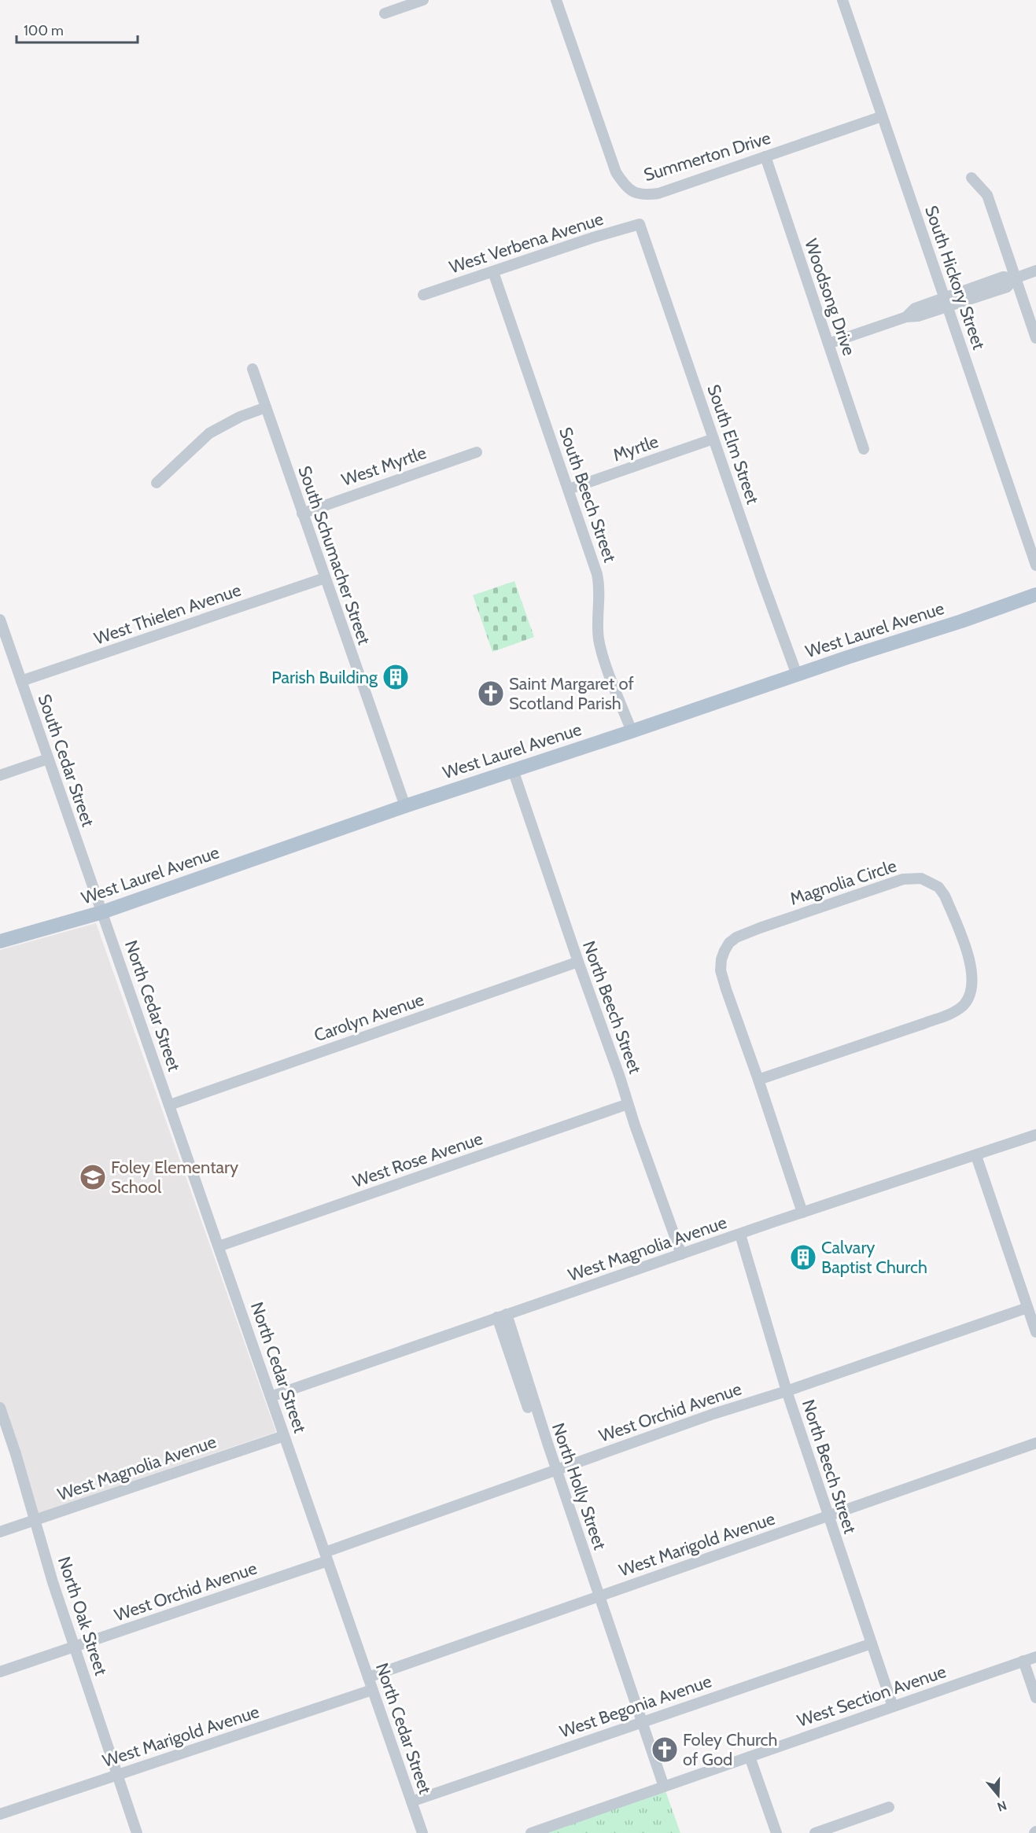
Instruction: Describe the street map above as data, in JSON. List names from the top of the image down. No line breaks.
{"streets":{"main road":["West Laurel Avenue"],"street":["Summerton Drive","West Verbena Avenue","South Hickory Street","Woodsong Drive","South Elm Street","Myrtle","West Myrtle","South Beech Street","South Schumacher Street","West Thielen Avenue","South Cedar Street","Magnolia Circle","North Cedar Street","North Beech Street","Carolyn Avenue","West Rose Avenue","West Magnolia Avenue","West Orchid Avenue","North Holly Street","West Marigold Avenue","North Oak Street","West Section Avenue","West Begonia Avenue"]},"crossings":[["Summerton Drive","South Hickory Street"],["Summerton Drive","Woodsong Drive"],["West Verbena Avenue","South Elm Street"],["West Verbena Avenue","South Beech Street"],["South Elm Street","Myrtle"],["South Elm Street","West Laurel Avenue"],["Myrtle","South Beech Street"],["West Myrtle","South Schumacher Street"],["South Beech Street","West Laurel Avenue"],["South Schumacher Street","West Thielen Avenue"],["South Schumacher Street","West Laurel Avenue"],["West Thielen Avenue","South Cedar Street"],["West Laurel Avenue","South Cedar Street"],["West Laurel Avenue","North Cedar Street"],["West Laurel Avenue","North Beech Street"],["South Cedar Street","North Cedar Street"],["Magnolia Circle","West Magnolia Avenue"],["North Cedar Street","Carolyn Avenue"],["North Cedar Street","West Rose Avenue"],["North Cedar Street","West Magnolia Avenue"],["North Cedar Street","West Orchid Avenue"],["North Cedar Street","West Marigold Avenue"],["North Cedar Street","West Begonia Avenue"],["North Beech Street","Carolyn Avenue"],["North Beech Street","West Rose Avenue"],["North Beech Street","West Magnolia Avenue"],["North Beech Street","West Orchid Avenue"],["North Beech Street","West Marigold Avenue"],["North Beech Street","West Section Avenue"],["North Beech Street","West Begonia Avenue"],["West Magnolia Avenue","North Oak Street"],["West Orchid Avenue","North Holly Street"],["West Orchid Avenue","North Oak Street"],["North Holly Street","West Marigold Avenue"],["North Holly Street","West Section Avenue"],["North Holly Street","West Begonia Avenue"],["West Marigold Avenue","North Oak Street"]],"places":{"building":["Parish Building","Calvary Baptist Church"],"church":["Saint Margaret of Scotland Parish","Foley Church of God"],"school or university":["Foley Elementary School"]},"scale_bar":"100 m","north":"bottom"}
